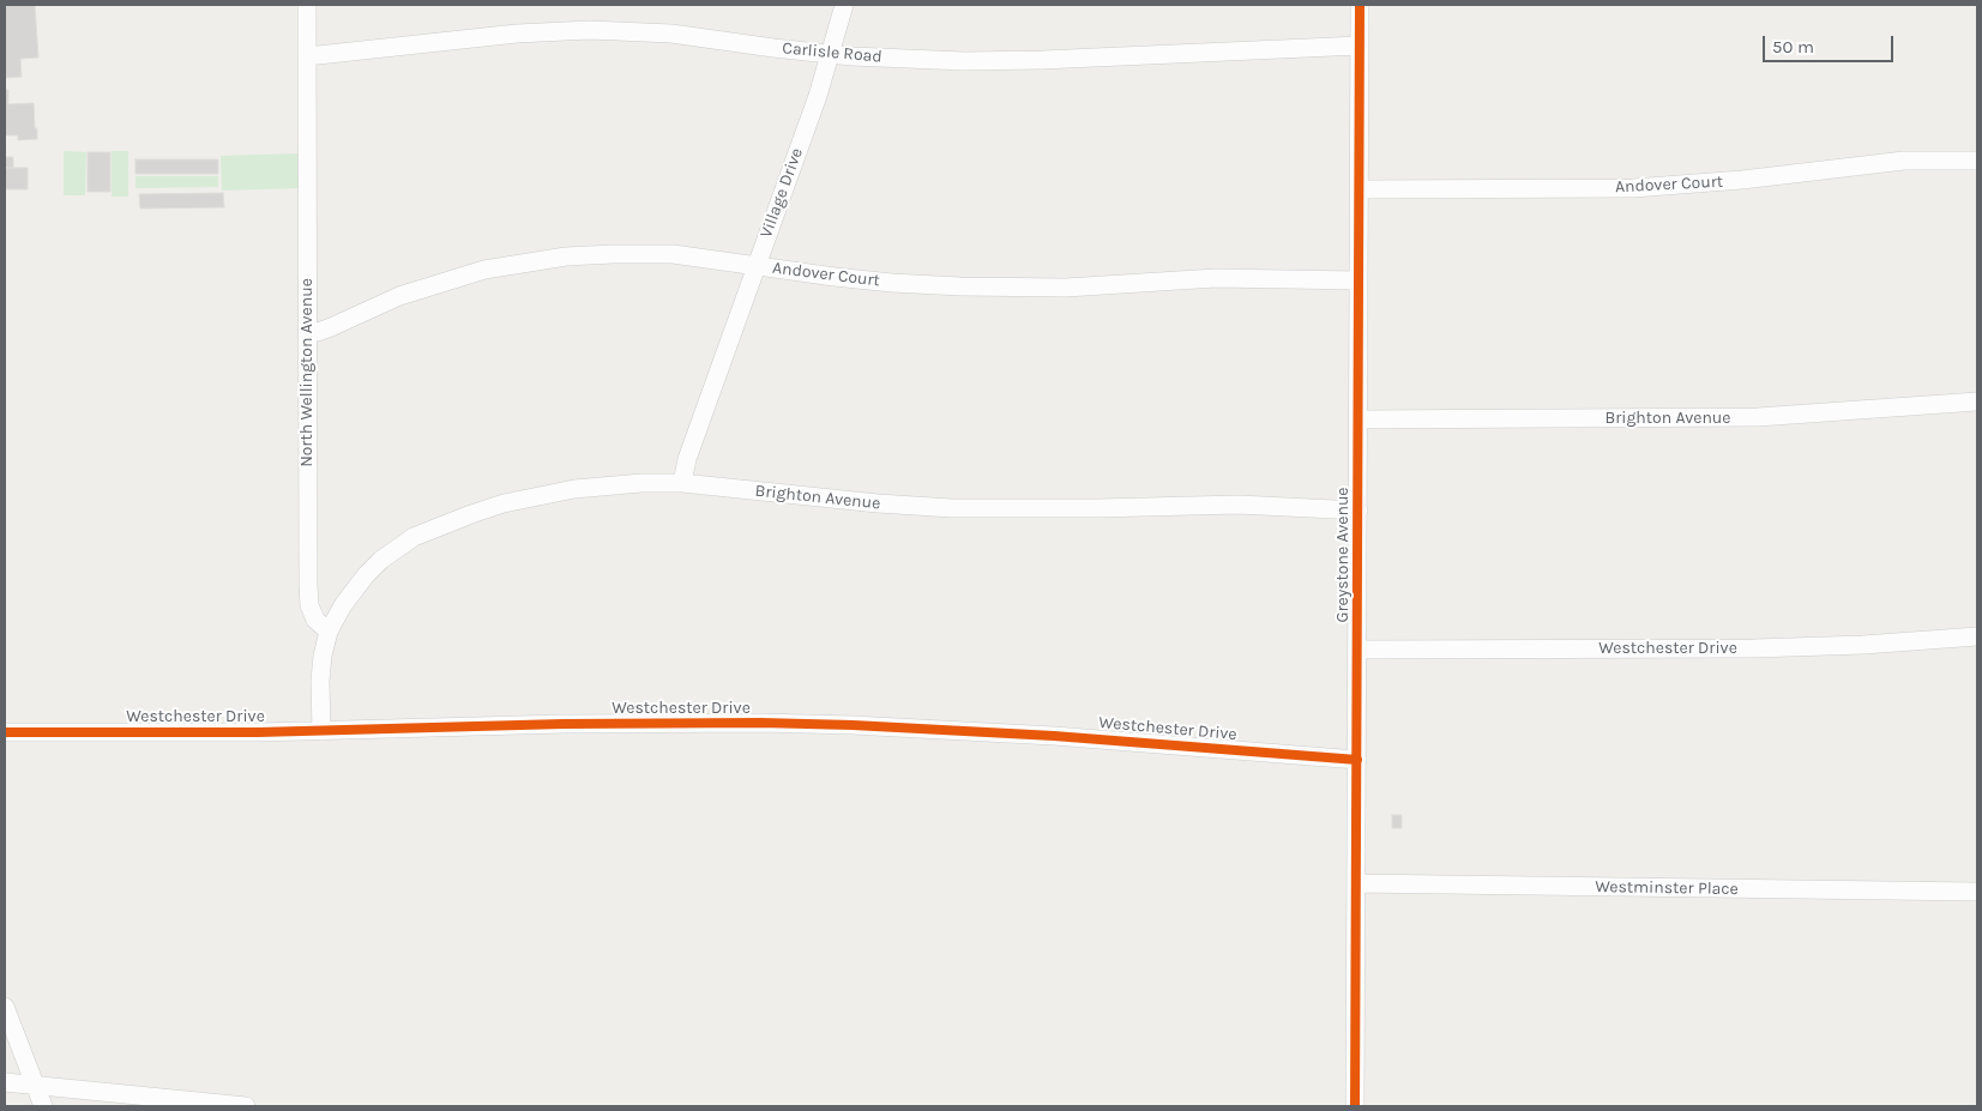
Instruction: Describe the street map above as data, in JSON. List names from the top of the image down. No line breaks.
{"streets":{"street":["Carlisle Road","Andover Court","Village Drive","North Wellington Avenue","Brighton Avenue","Greystone Avenue","Westchester Drive","Westminster Place"]},"crossings":[["Carlisle Road","Village Drive"],["Carlisle Road","North Wellington Avenue"],["Carlisle Road","Greystone Avenue"],["Andover Court","Village Drive"],["Andover Court","North Wellington Avenue"],["Andover Court","Greystone Avenue"],["Village Drive","Brighton Avenue"],["North Wellington Avenue","Brighton Avenue"],["Brighton Avenue","Greystone Avenue"],["Greystone Avenue","Westchester Drive"],["Greystone Avenue","Westminster Place"]],"scale_bar":"50 m"}
